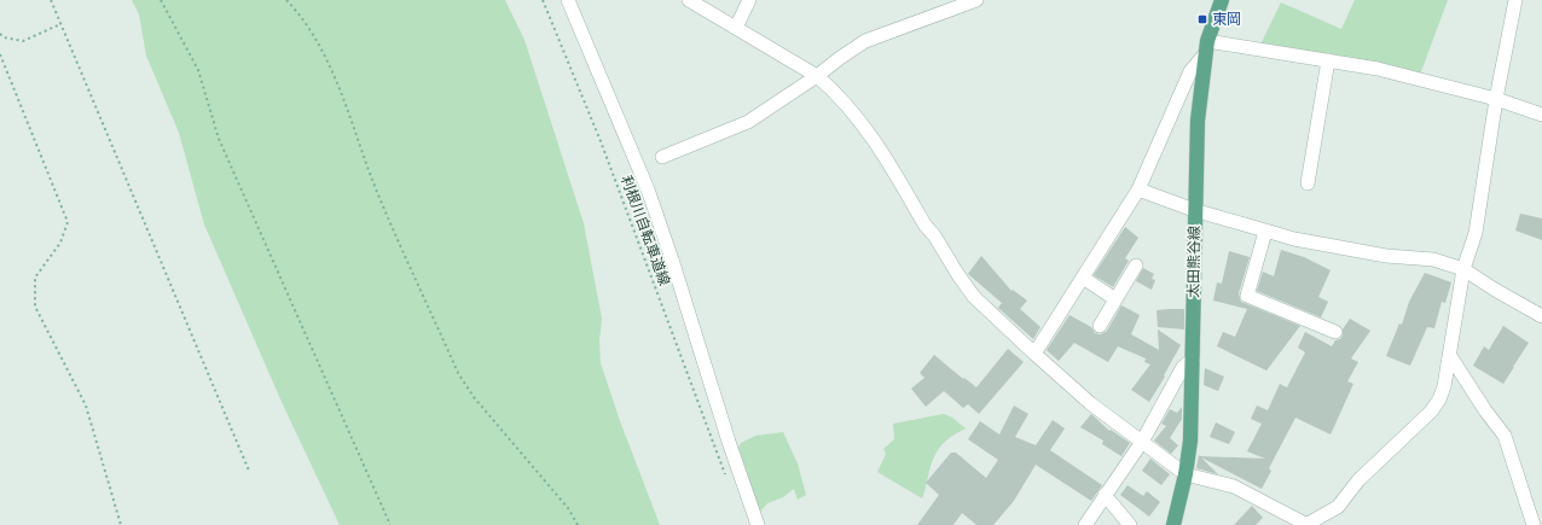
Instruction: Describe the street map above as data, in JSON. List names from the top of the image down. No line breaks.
{"streets":{"main road":["太田熊谷線"],"path":["利根川自転車道線"]},"places":{"transit":["東岡"]}}
